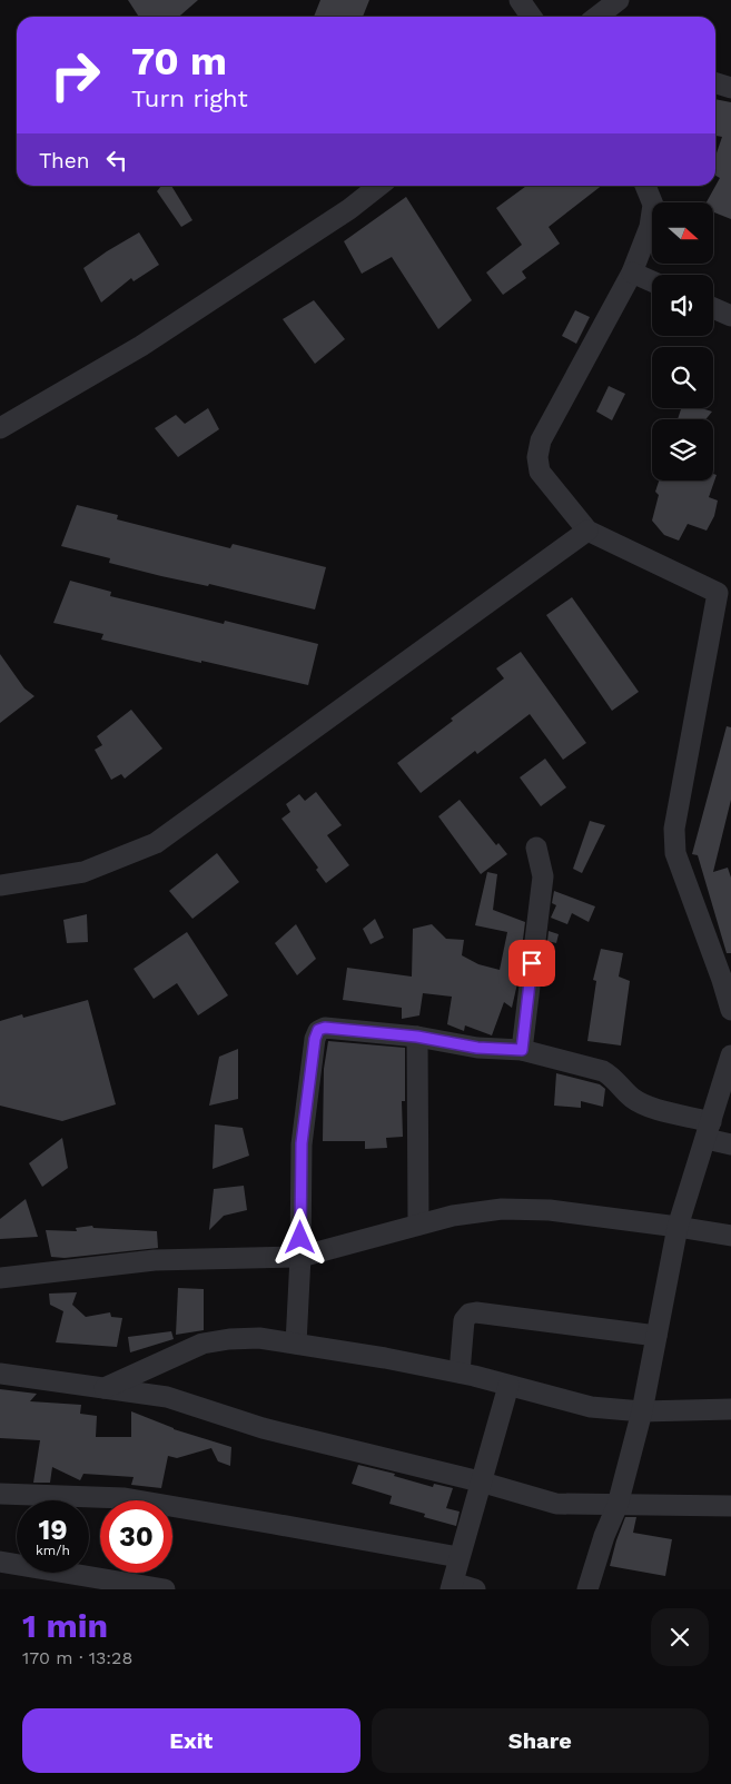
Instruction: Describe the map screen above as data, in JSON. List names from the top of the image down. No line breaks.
{"north":"right","page":{"turn":["70 m","Turn right"],"then":"Then","speed":"19 km/h","limit":"30","heading":["1 min","170 m · 13:28"],"buttons":["Exit","Share"]}}
